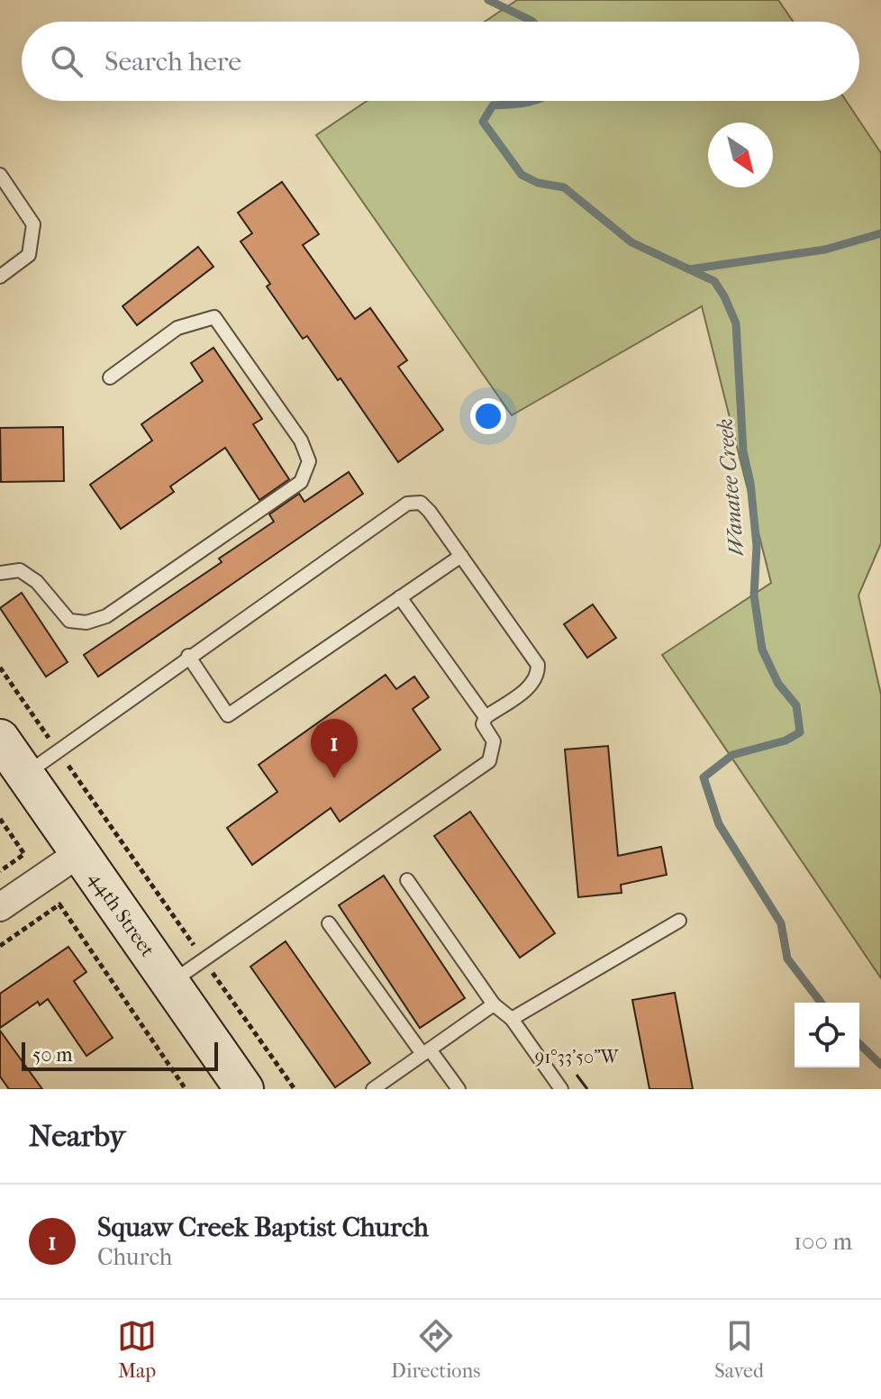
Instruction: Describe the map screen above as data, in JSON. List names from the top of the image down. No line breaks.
{"streets":{"street":["44th Street"]},"water":["Wanatee Creek"],"scale_bar":"50 m","north":"bottom right","page":{"search":"Search here","pins":"1","scale":"50 m","heading":"Nearby","list":[{"mark":"1","name":"Squaw Creek Baptist Church","note":"Church","value":"100 m"}],"nav":["Map","Directions","Saved"]},"coordinates":["91°33'50\"W"]}
